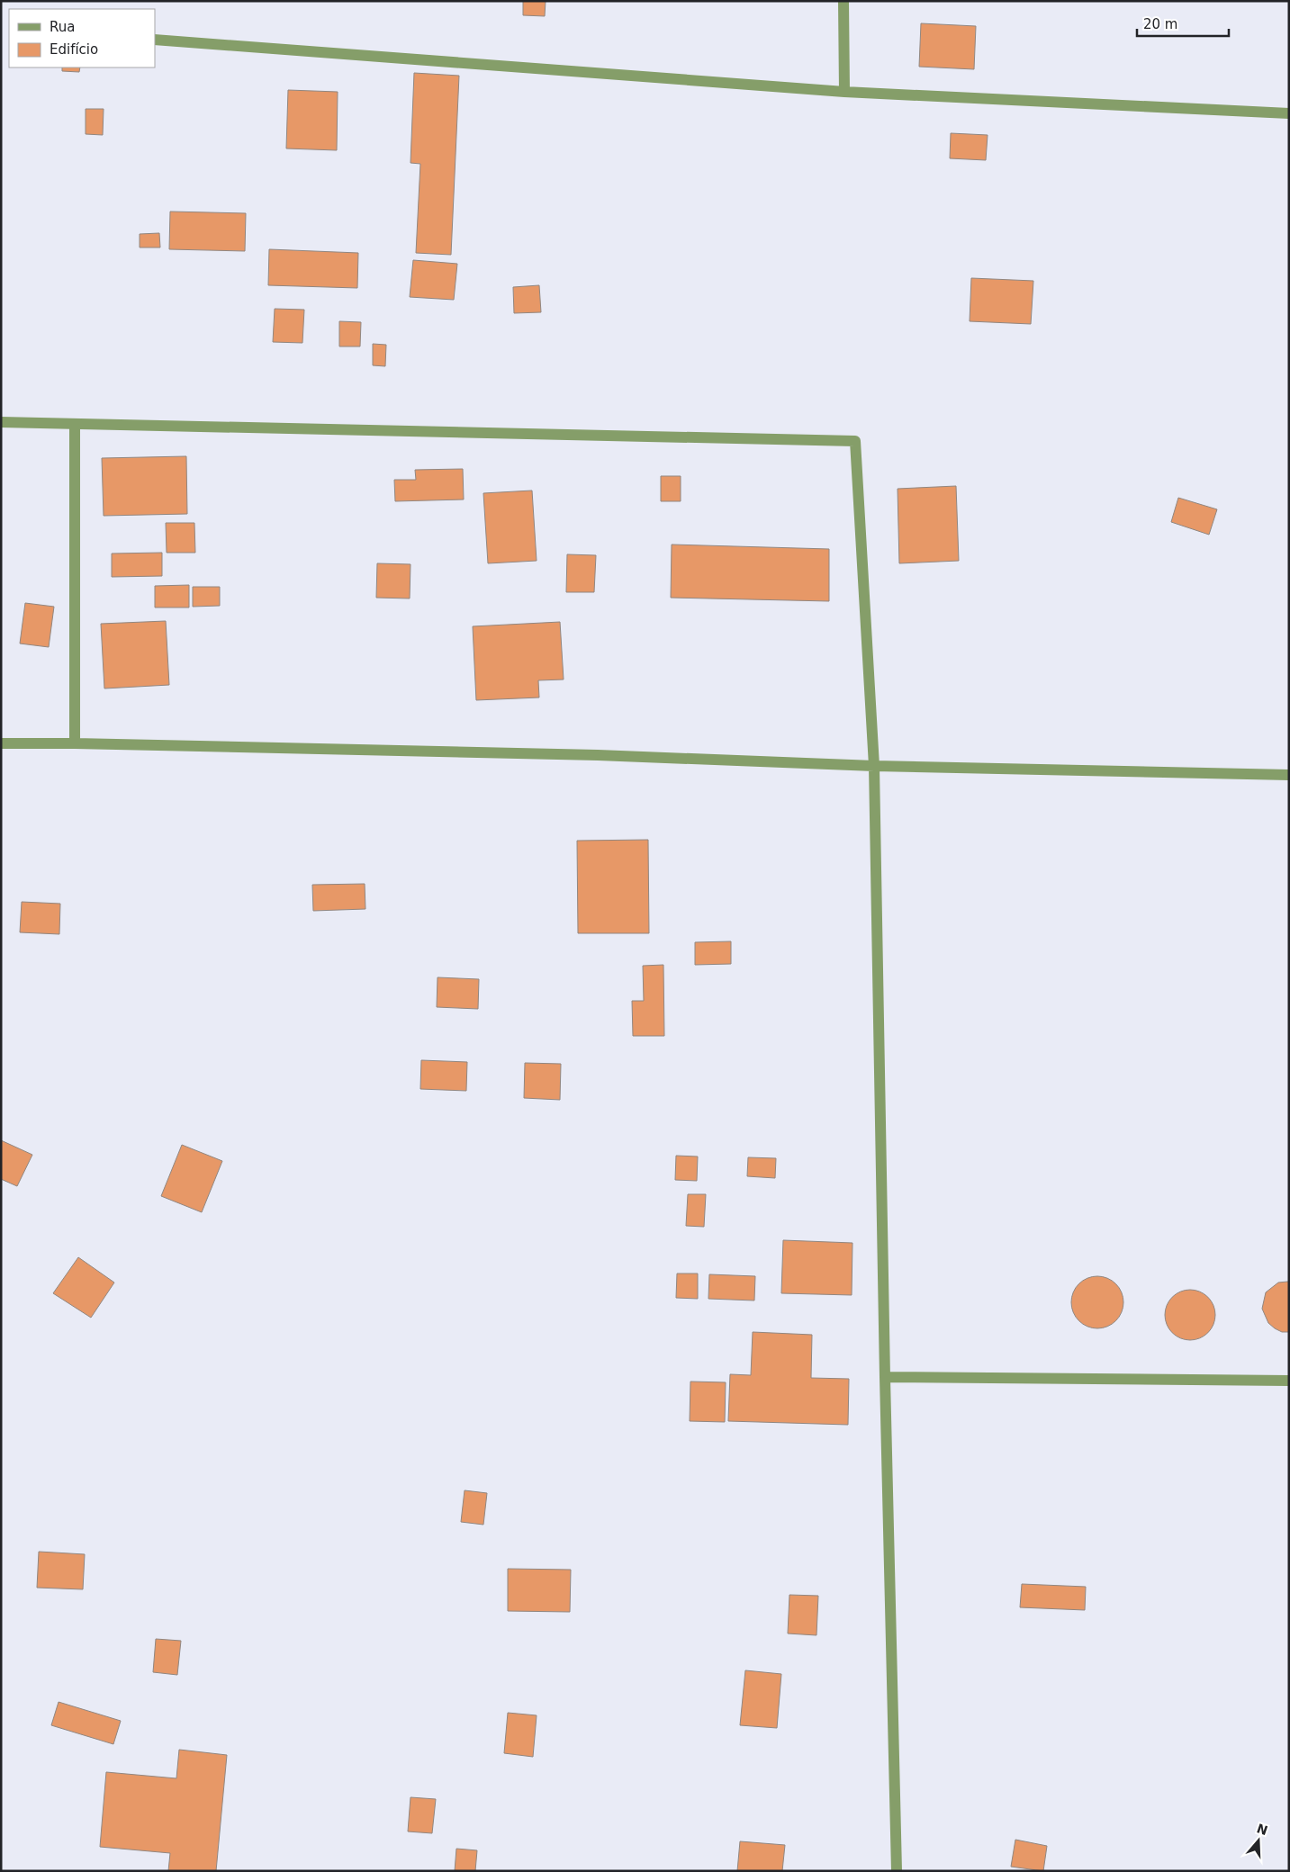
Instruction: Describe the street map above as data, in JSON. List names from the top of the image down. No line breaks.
{"legend":["Rua","Edifício"],"scale_bar":"20 m","north":"top"}
